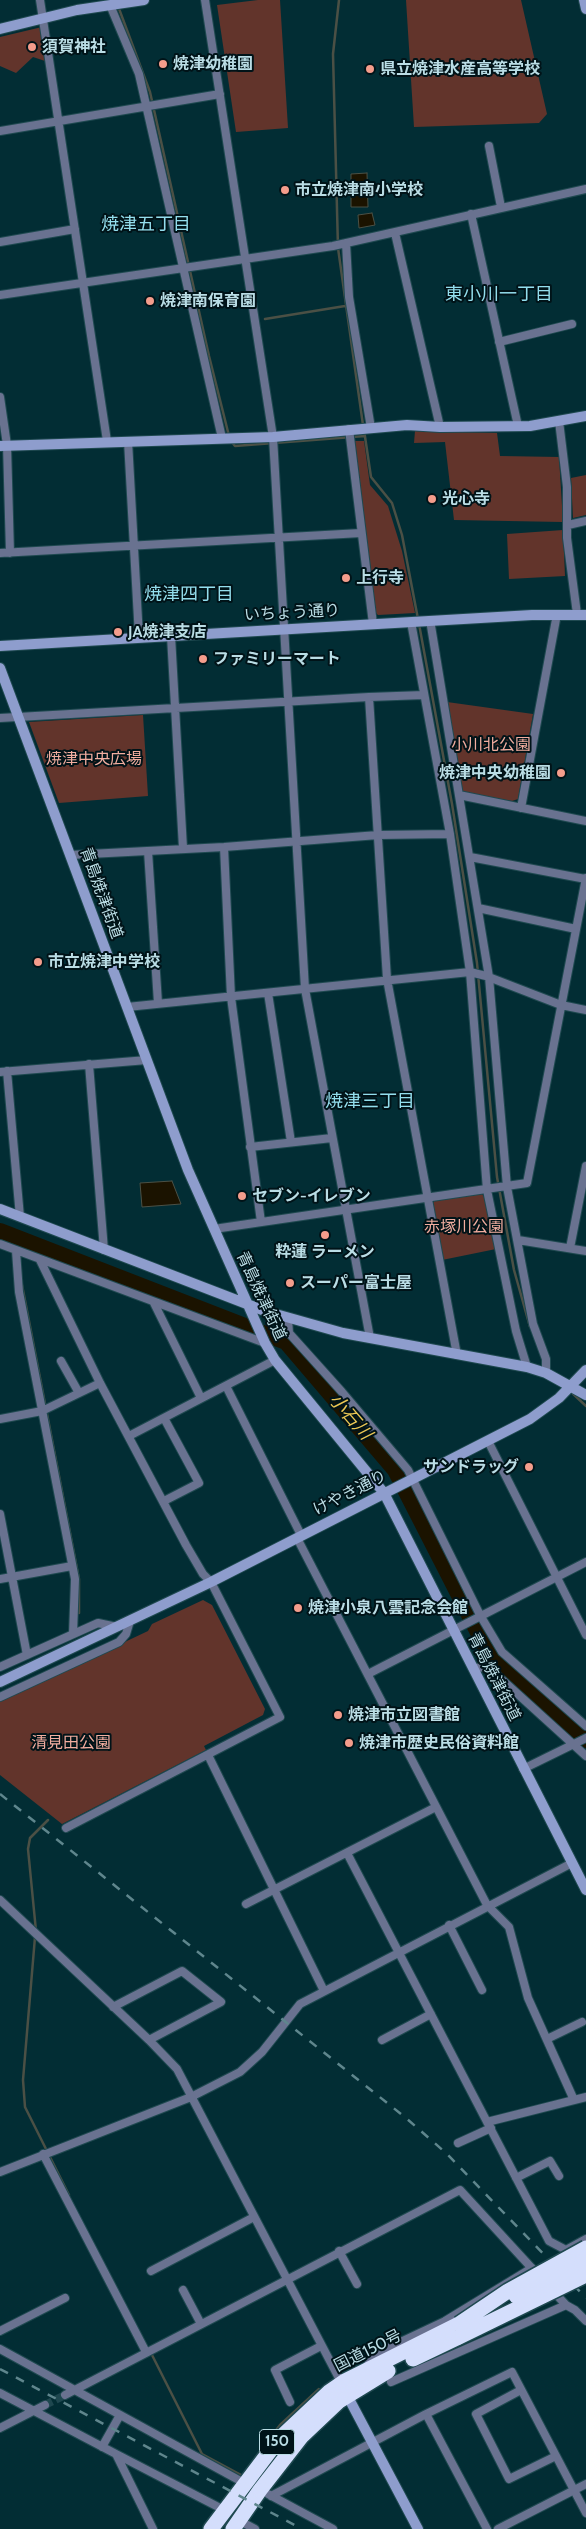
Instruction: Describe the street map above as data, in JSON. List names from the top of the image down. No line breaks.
{"streets":{"highway":["国道150号","150"],"street":["いちょう通り","青島焼津街道","けやき通り"]},"crossings":[["青島焼津街道","けやき通り"],["国道150号","150"]],"districts":["焼津五丁目","東小川一丁目","焼津四丁目","焼津三丁目"],"water":["小石川"],"parks":["小川北公園","焼津中央広場","赤塚川公園","清見田公園"],"places":["須賀神社","焼津幼稚園","県立焼津水産高等学校","市立焼津南小学校","焼津南保育園","光心寺","上行寺","JA焼津支店","ファミリーマート","焼津中央幼稚園","市立焼津中学校","セブン-イレブン","粋蓮 ラーメン","スーパー富士屋","サンドラッグ","焼津小泉八雲記念会館","焼津市立図書館","焼津市歴史民俗資料館"]}
